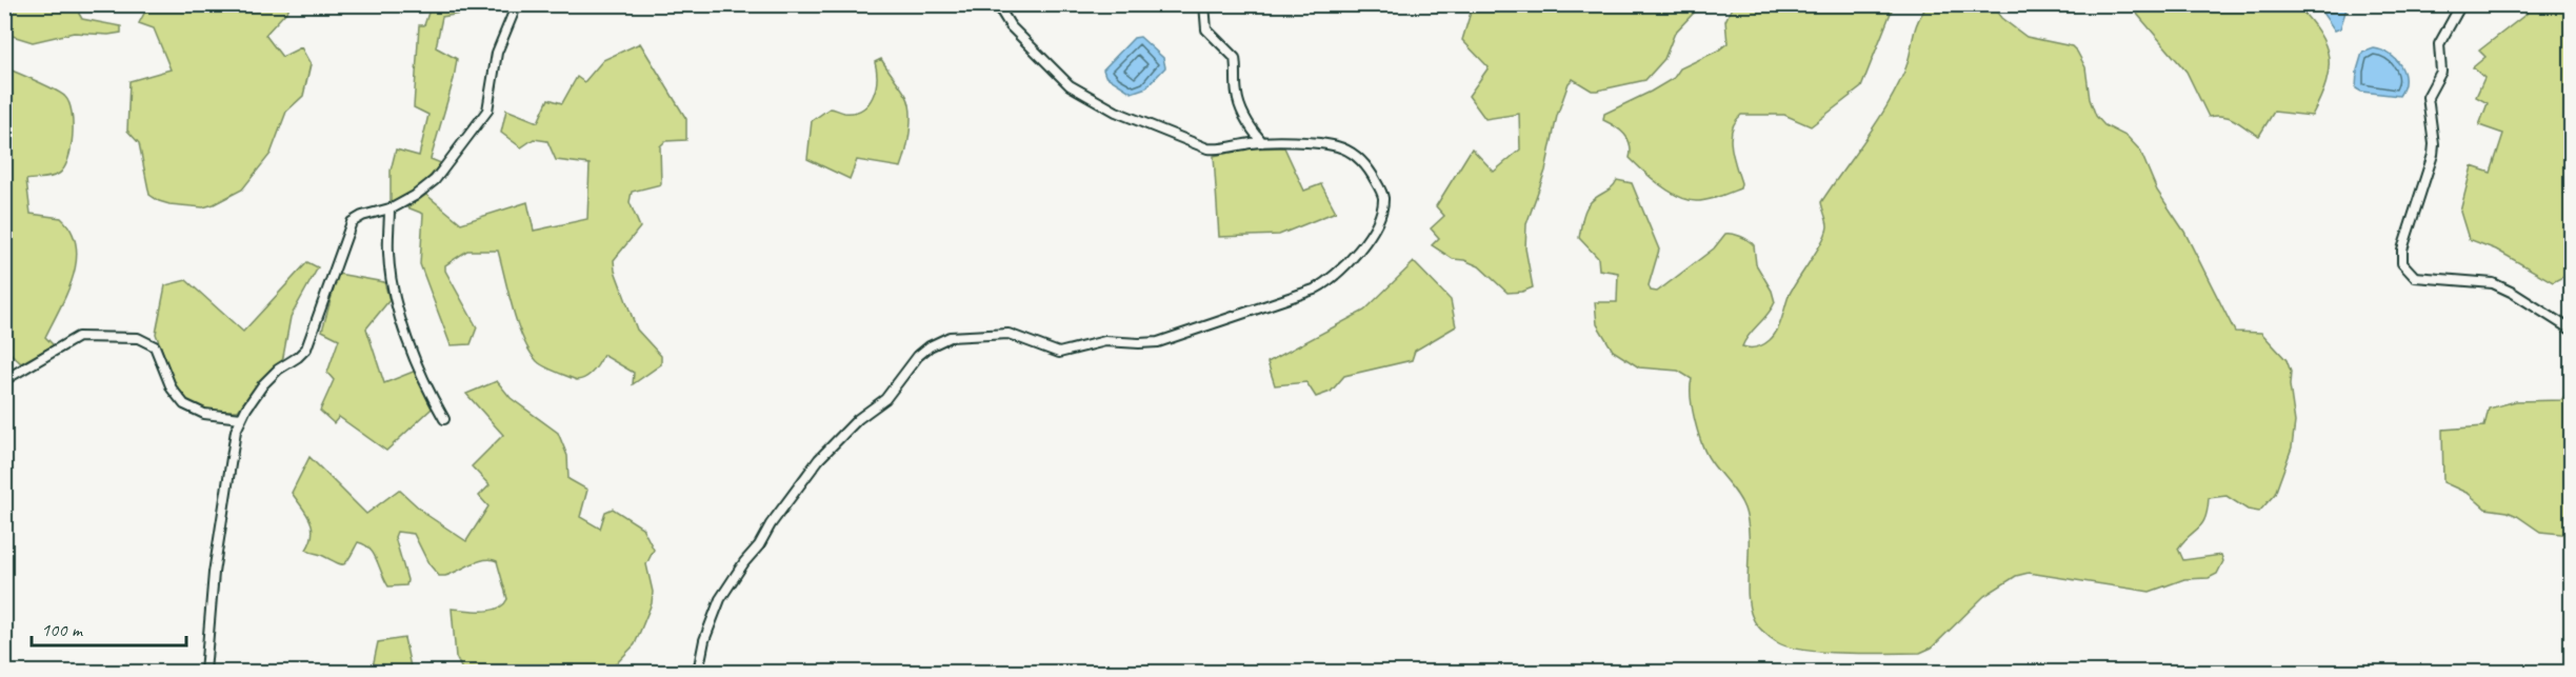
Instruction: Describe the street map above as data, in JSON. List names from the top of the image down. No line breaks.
{"scale_bar":"100 m"}
